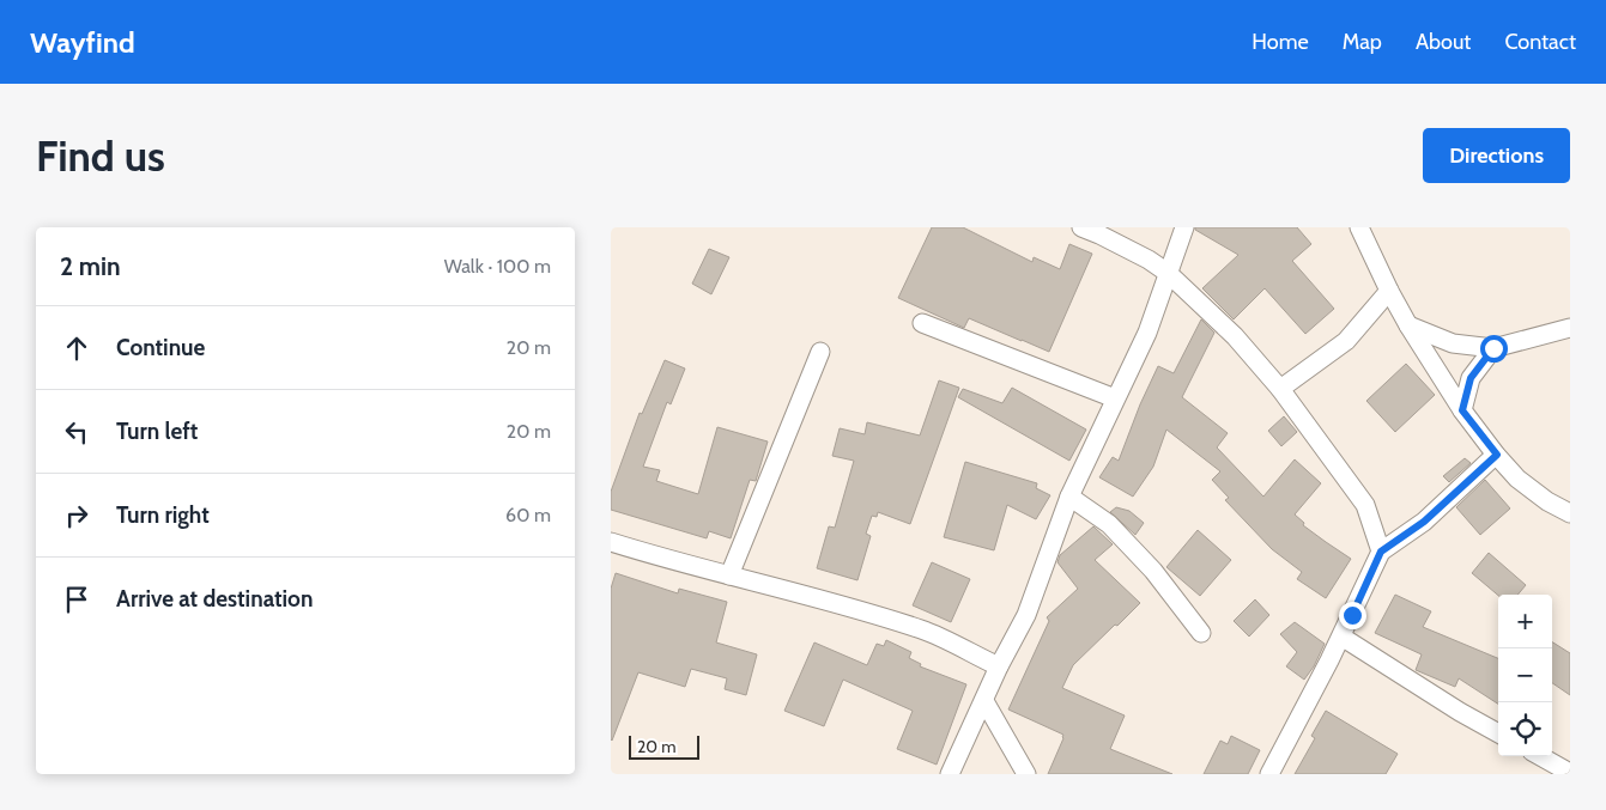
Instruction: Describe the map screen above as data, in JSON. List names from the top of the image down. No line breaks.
{"scale_bar":"20 m","page":{"header":"Wayfind","nav":["Home","Map","About","Contact"],"buttons":"Directions","title":"Find us","heading":["2 min","Walk · 100 m"],"list":[["Continue","20 m"],["Turn left","20 m"],["Turn right","60 m"],"Arrive at destination"],"map_buttons":["+","−"],"scale":"20 m"}}
